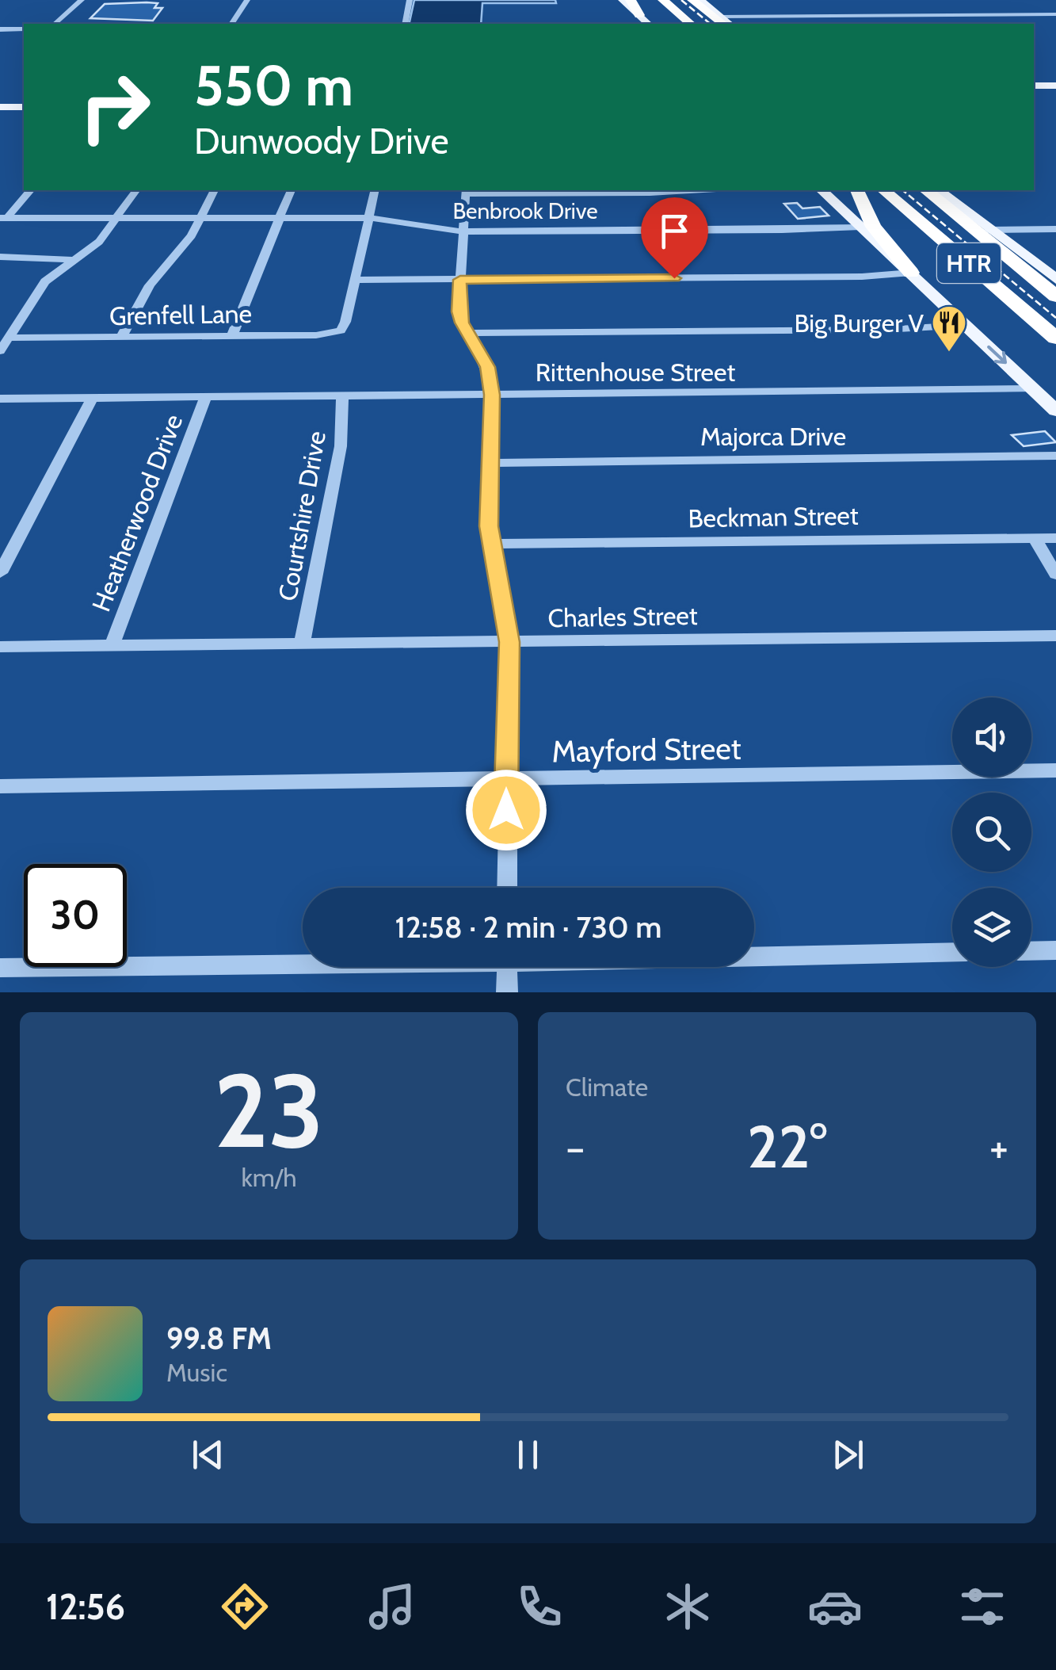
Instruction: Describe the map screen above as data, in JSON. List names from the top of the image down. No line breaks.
{"streets":{"highway":["HTR"],"street":["Benbrook Drive","Grenfell Lane","Rittenhouse Street","Majorca Drive","Heatherwood Drive","Courtshire Drive","Beckman Street","Charles Street","Mayford Street"]},"crossings":[["Rittenhouse Street","Heatherwood Drive"],["Rittenhouse Street","Courtshire Drive"],["Heatherwood Drive","Charles Street"],["Courtshire Drive","Charles Street"]],"places":{"restaurant":["Big Burger V"]},"page":{"turn":["550 m","Dunwoody Drive"],"limit":"30","trip":"12:58 · 2 min · 730 m","tile":[["23","km/h"],"Climate"],"heat":["−","22°","+"],"song":["99.8 FM","Music"],"tabs":"12:56"}}
